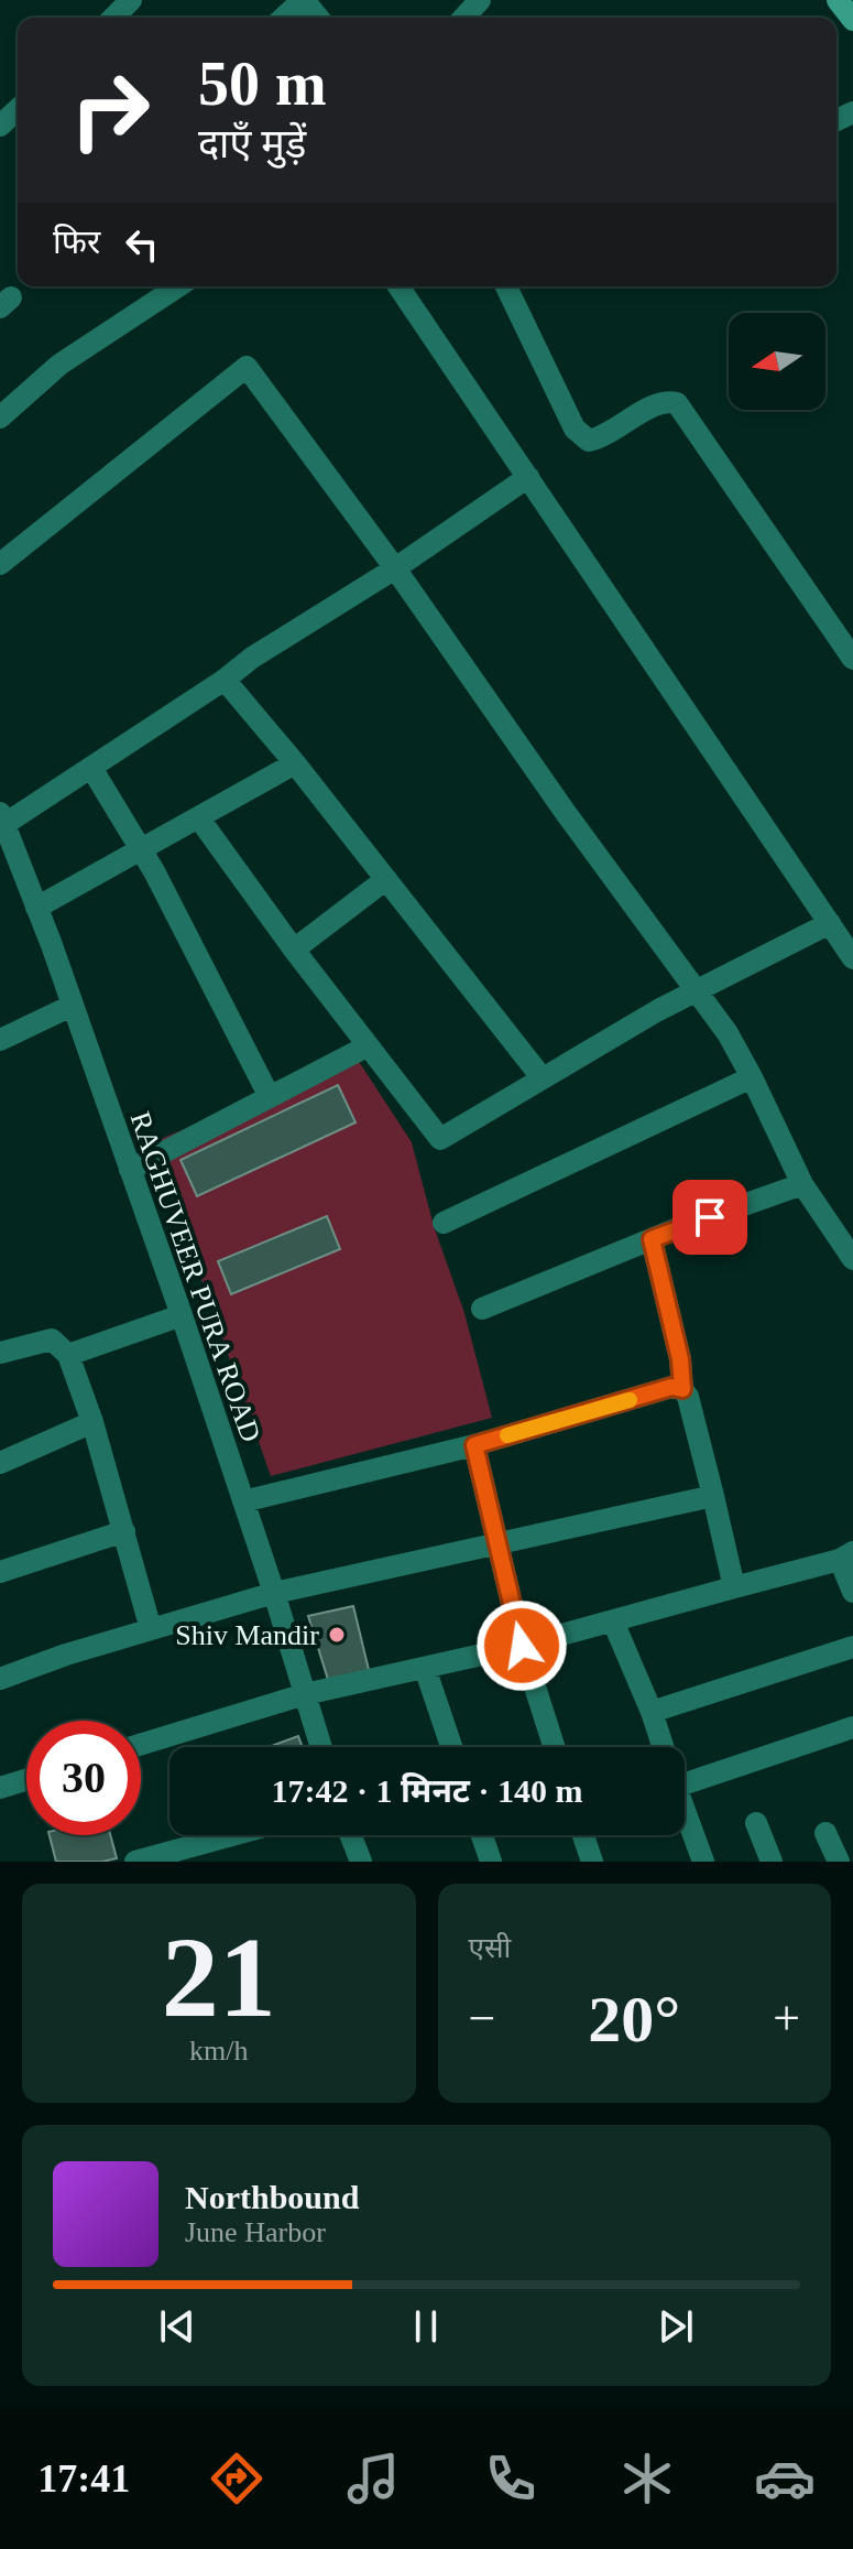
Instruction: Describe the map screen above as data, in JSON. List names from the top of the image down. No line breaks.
{"streets":{"street":["RAGHUVEER PURA ROAD"]},"places":["Shiv Mandir"],"north":"left","page":{"turn":["50 m","दाएँ मुड़ें"],"then":"फिर","limit":"30","trip":"17:42 · 1 मिनट · 140 m","tile":[["21","km/h"],"एसी"],"heat":["−","20°","+"],"song":["Northbound","June Harbor"],"tabs":"17:41"}}
